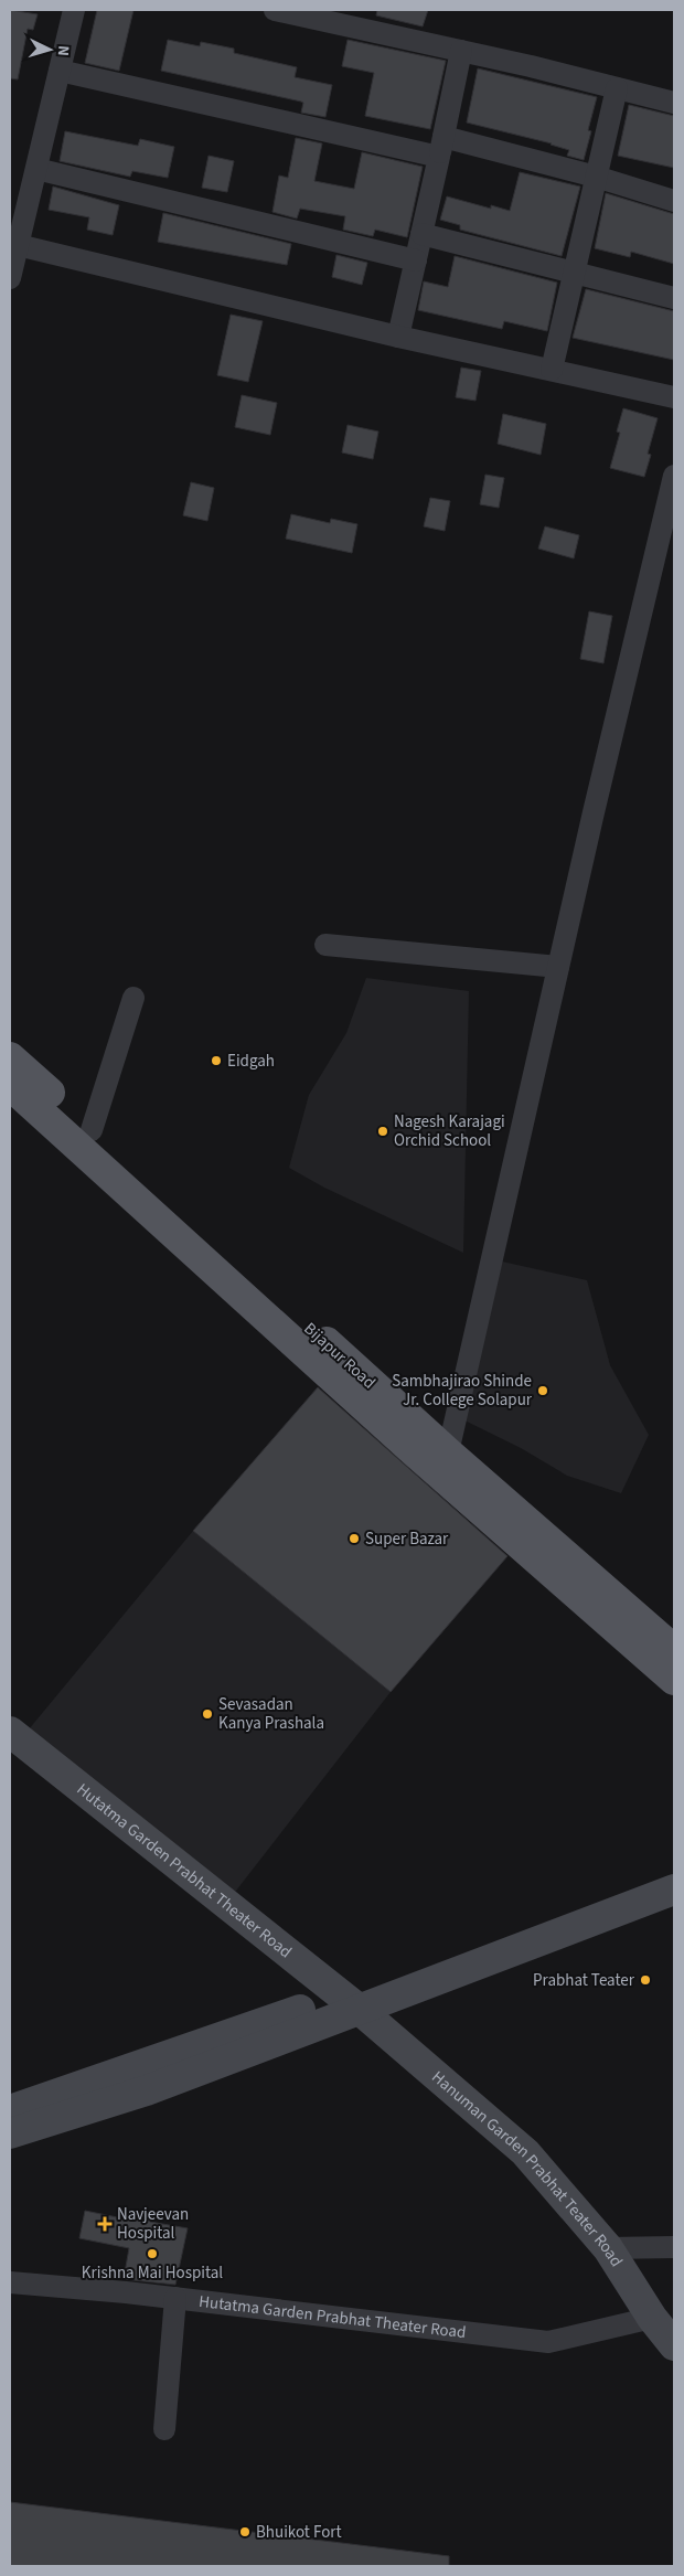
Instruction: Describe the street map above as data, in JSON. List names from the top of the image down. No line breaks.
{"streets":{"main road":["Bijapur Road","Hutatma Garden Prabhat Theater Road","Hanuman Garden Prabhat Teater Road"]},"crossings":[["Hutatma Garden Prabhat Theater Road","Hanuman Garden Prabhat Teater Road"]],"places":{"other":["Eidgah","Nagesh Karajagi Orchid School","Sambhajirao Shinde Jr. College Solapur","Super Bazar","Sevasadan Kanya Prashala","Prabhat Teater","Krishna Mai Hospital","Bhuikot Fort"],"health":["Navjeevan Hospital"]},"north":"right"}
